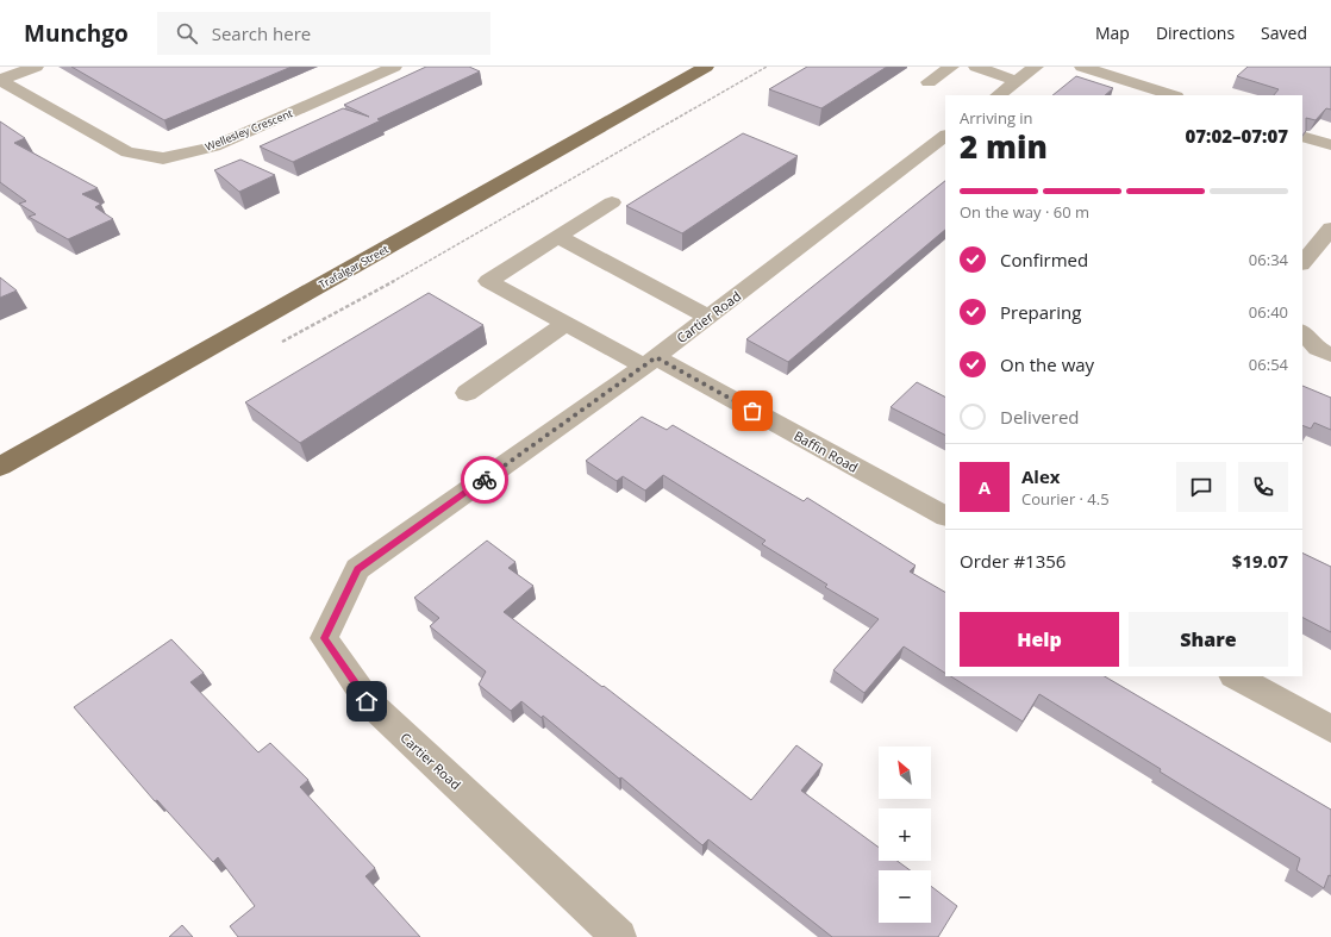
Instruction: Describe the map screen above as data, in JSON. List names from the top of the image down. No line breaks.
{"streets":{"main road":["Trafalgar Street"],"street":["Wellesley Crescent","Cartier Road","Baffin Road"]},"crossings":[["Cartier Road","Baffin Road"]],"north":"top left","page":{"header":"Munchgo","search":"Search here","nav":["Map","Directions","Saved"],"heading":["2 min","Arriving in","07:02–07:07"],"panel":["Alex","Courier · 4.5","Order #1356","$19.07"],"bar":"On the way · 60 m","list":[["Confirmed","06:34"],["Preparing","06:40"],["On the way","06:54"],"Delivered"],"round":"A","buttons":["Help","Share"],"map_buttons":["+","−"]}}
